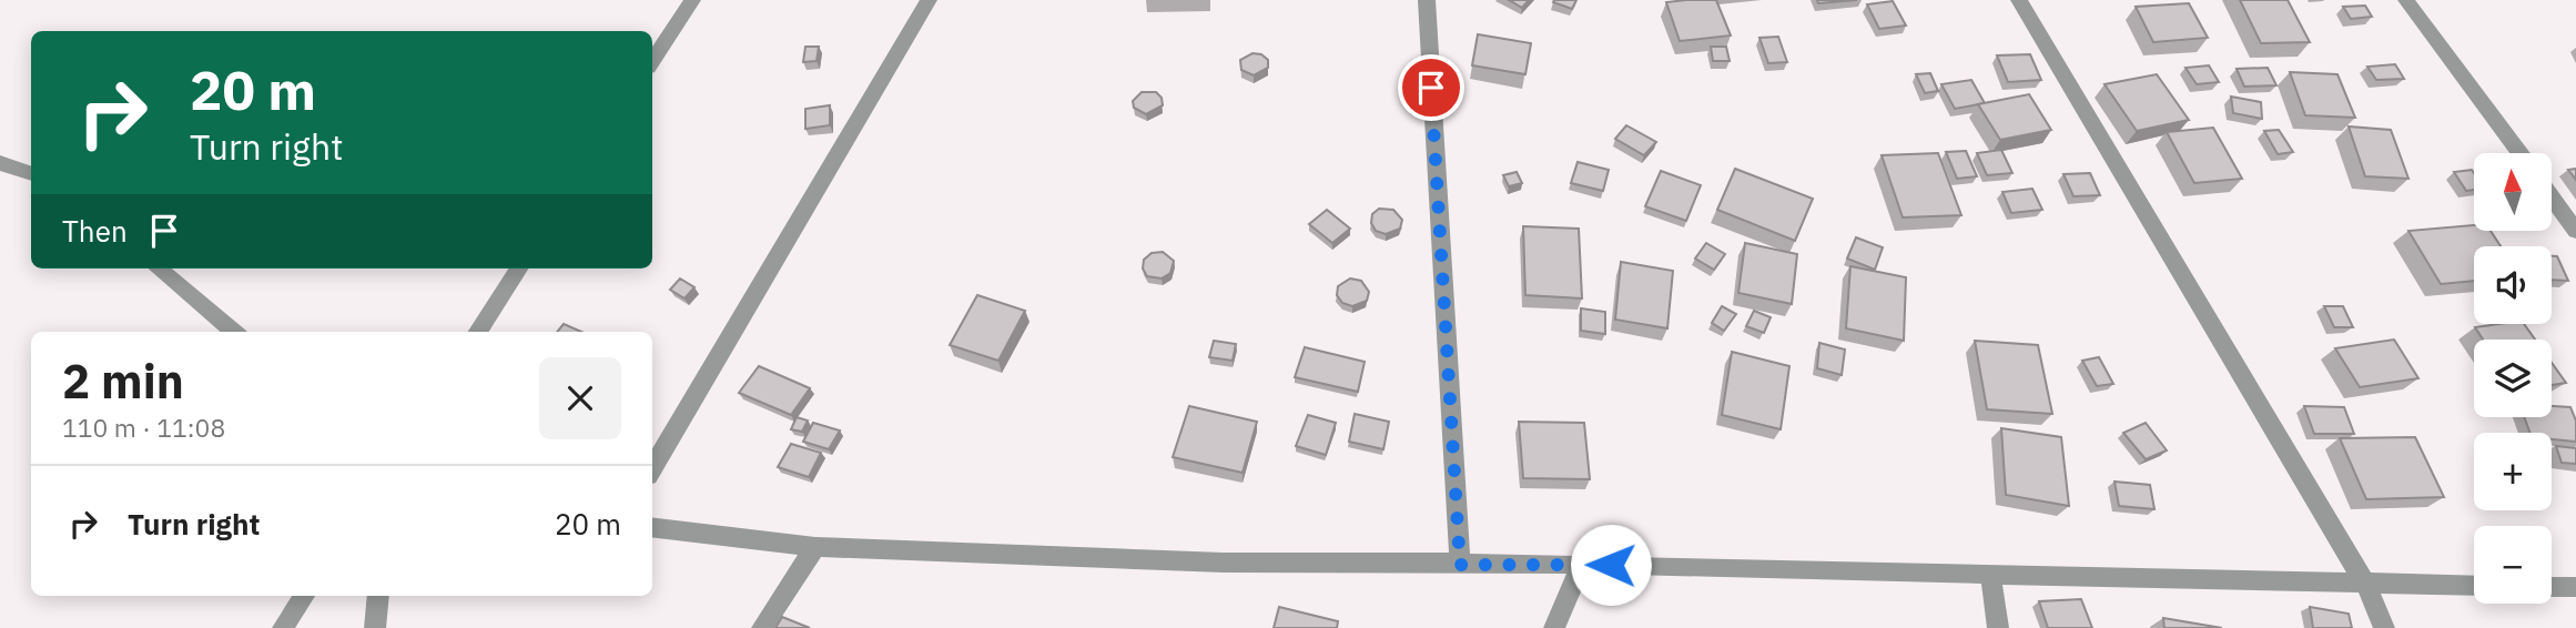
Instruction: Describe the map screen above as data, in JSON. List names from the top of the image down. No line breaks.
{"north":"top","page":{"turn":["20 m","Turn right"],"map_buttons":["+","−"],"then":"Then","heading":["2 min","110 m · 11:08"],"list":[{"name":"Turn right","value":"20 m"}]}}
